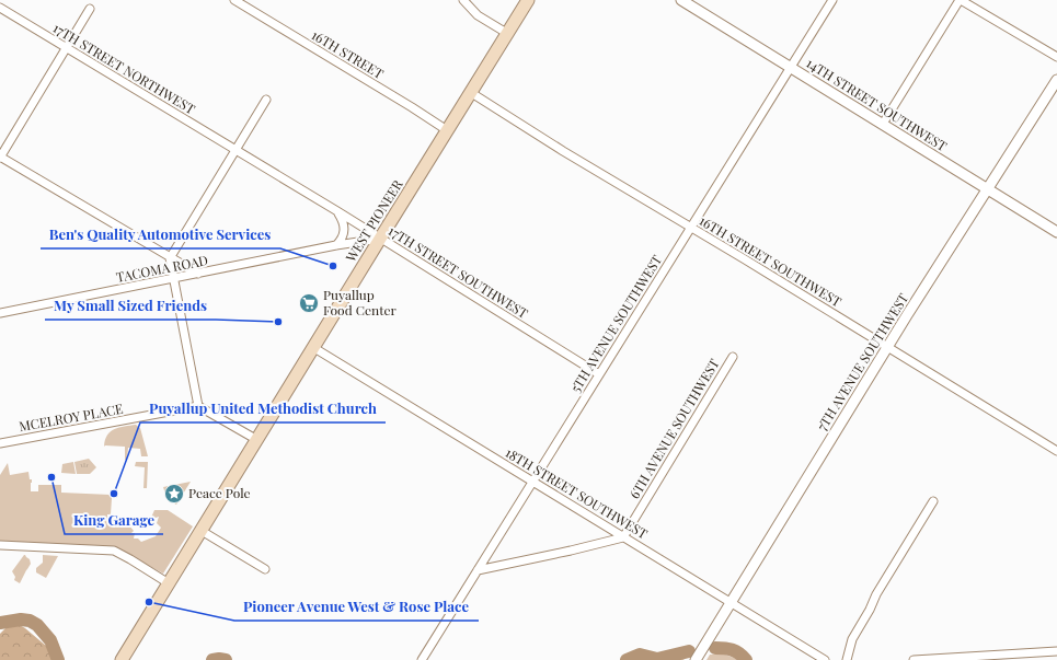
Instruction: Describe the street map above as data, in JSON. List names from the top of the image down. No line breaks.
{"streets":{"main road":["WEST PIONEER"],"street":["16TH STREET","17TH STREET NORTHWEST","14TH STREET SOUTHWEST","16TH STREET SOUTHWEST","TACOMA ROAD","17TH STREET SOUTHWEST","5TH AVENUE SOUTHWEST","7TH AVENUE SOUTHWEST","MCELROY PLACE","6TH AVENUE SOUTHWEST","18TH STREET SOUTHWEST"]},"crossings":[["16TH STREET","WEST PIONEER"],["17TH STREET NORTHWEST","17TH STREET SOUTHWEST"],["14TH STREET SOUTHWEST","5TH AVENUE SOUTHWEST"],["14TH STREET SOUTHWEST","7TH AVENUE SOUTHWEST"],["WEST PIONEER","16TH STREET SOUTHWEST"],["WEST PIONEER","TACOMA ROAD"],["WEST PIONEER","17TH STREET SOUTHWEST"],["WEST PIONEER","18TH STREET SOUTHWEST"],["16TH STREET SOUTHWEST","5TH AVENUE SOUTHWEST"],["16TH STREET SOUTHWEST","7TH AVENUE SOUTHWEST"],["TACOMA ROAD","17TH STREET SOUTHWEST"],["17TH STREET SOUTHWEST","5TH AVENUE SOUTHWEST"],["5TH AVENUE SOUTHWEST","18TH STREET SOUTHWEST"],["7TH AVENUE SOUTHWEST","18TH STREET SOUTHWEST"],["6TH AVENUE SOUTHWEST","18TH STREET SOUTHWEST"]],"places":{"other":["Ben's Quality Automotive Services","My Small Sized Friends","King Garage","Puyallup United Methodist Church","Pioneer Avenue West & Rose Place"],"supermarket":["Puyallup Food Center"],"place":["Peace Pole"]}}
